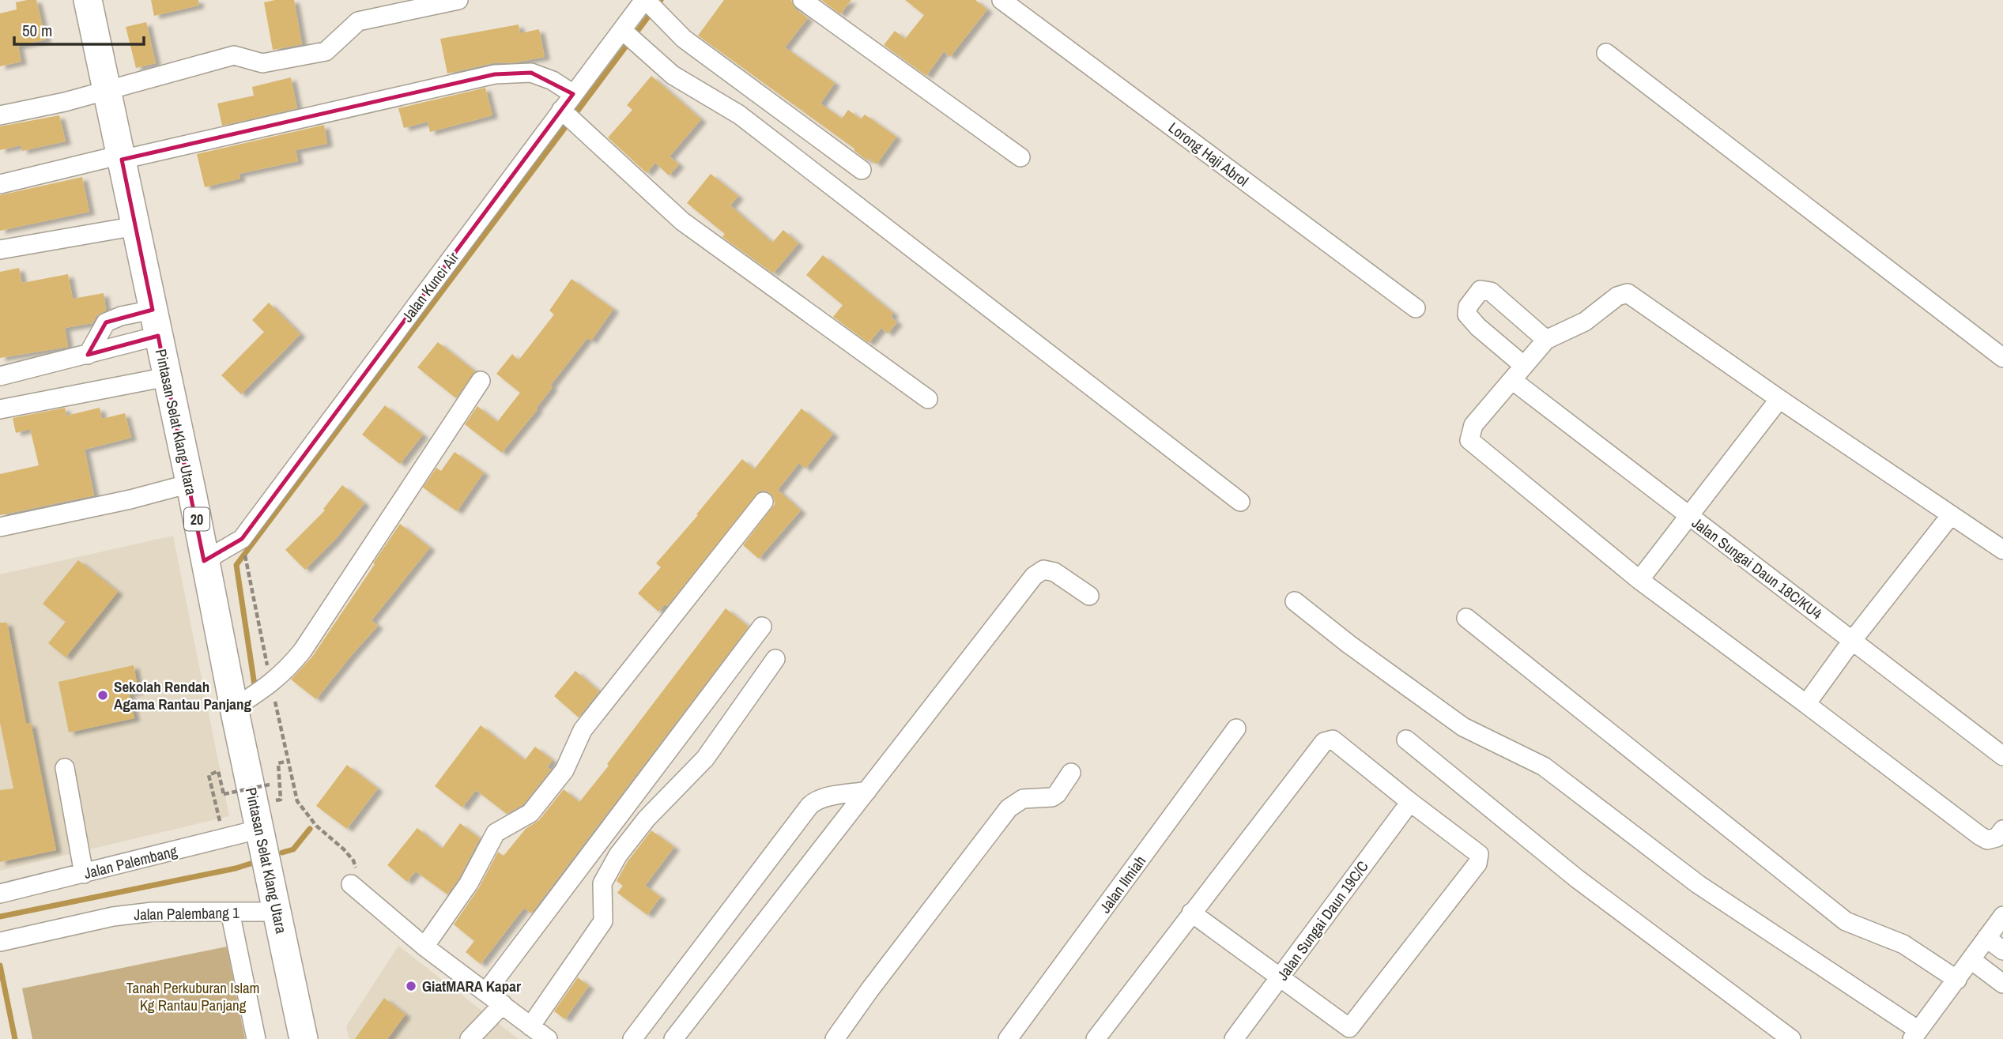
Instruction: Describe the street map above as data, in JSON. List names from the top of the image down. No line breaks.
{"streets":{"highway":["Pintasan Selat Klang Utara","20"],"street":["Lorong Haji Abrol","Jalan Kunci Air","Jalan Sungai Daun 18C/KU4","Jalan Palembang","Jalan Ilmiah","Jalan Palembang 1","Jalan Sungai Daun 19C/C"]},"crossings":[["Jalan Kunci Air","Pintasan Selat Klang Utara"],["Pintasan Selat Klang Utara","Jalan Palembang"],["Pintasan Selat Klang Utara","Jalan Palembang 1"]],"parks":["Tanah Perkuburan Islam Kg Rantau Panjang"],"places":["Sekolah Rendah Agama Rantau Panjang","GiatMARA Kapar"],"scale_bar":"50 m"}
